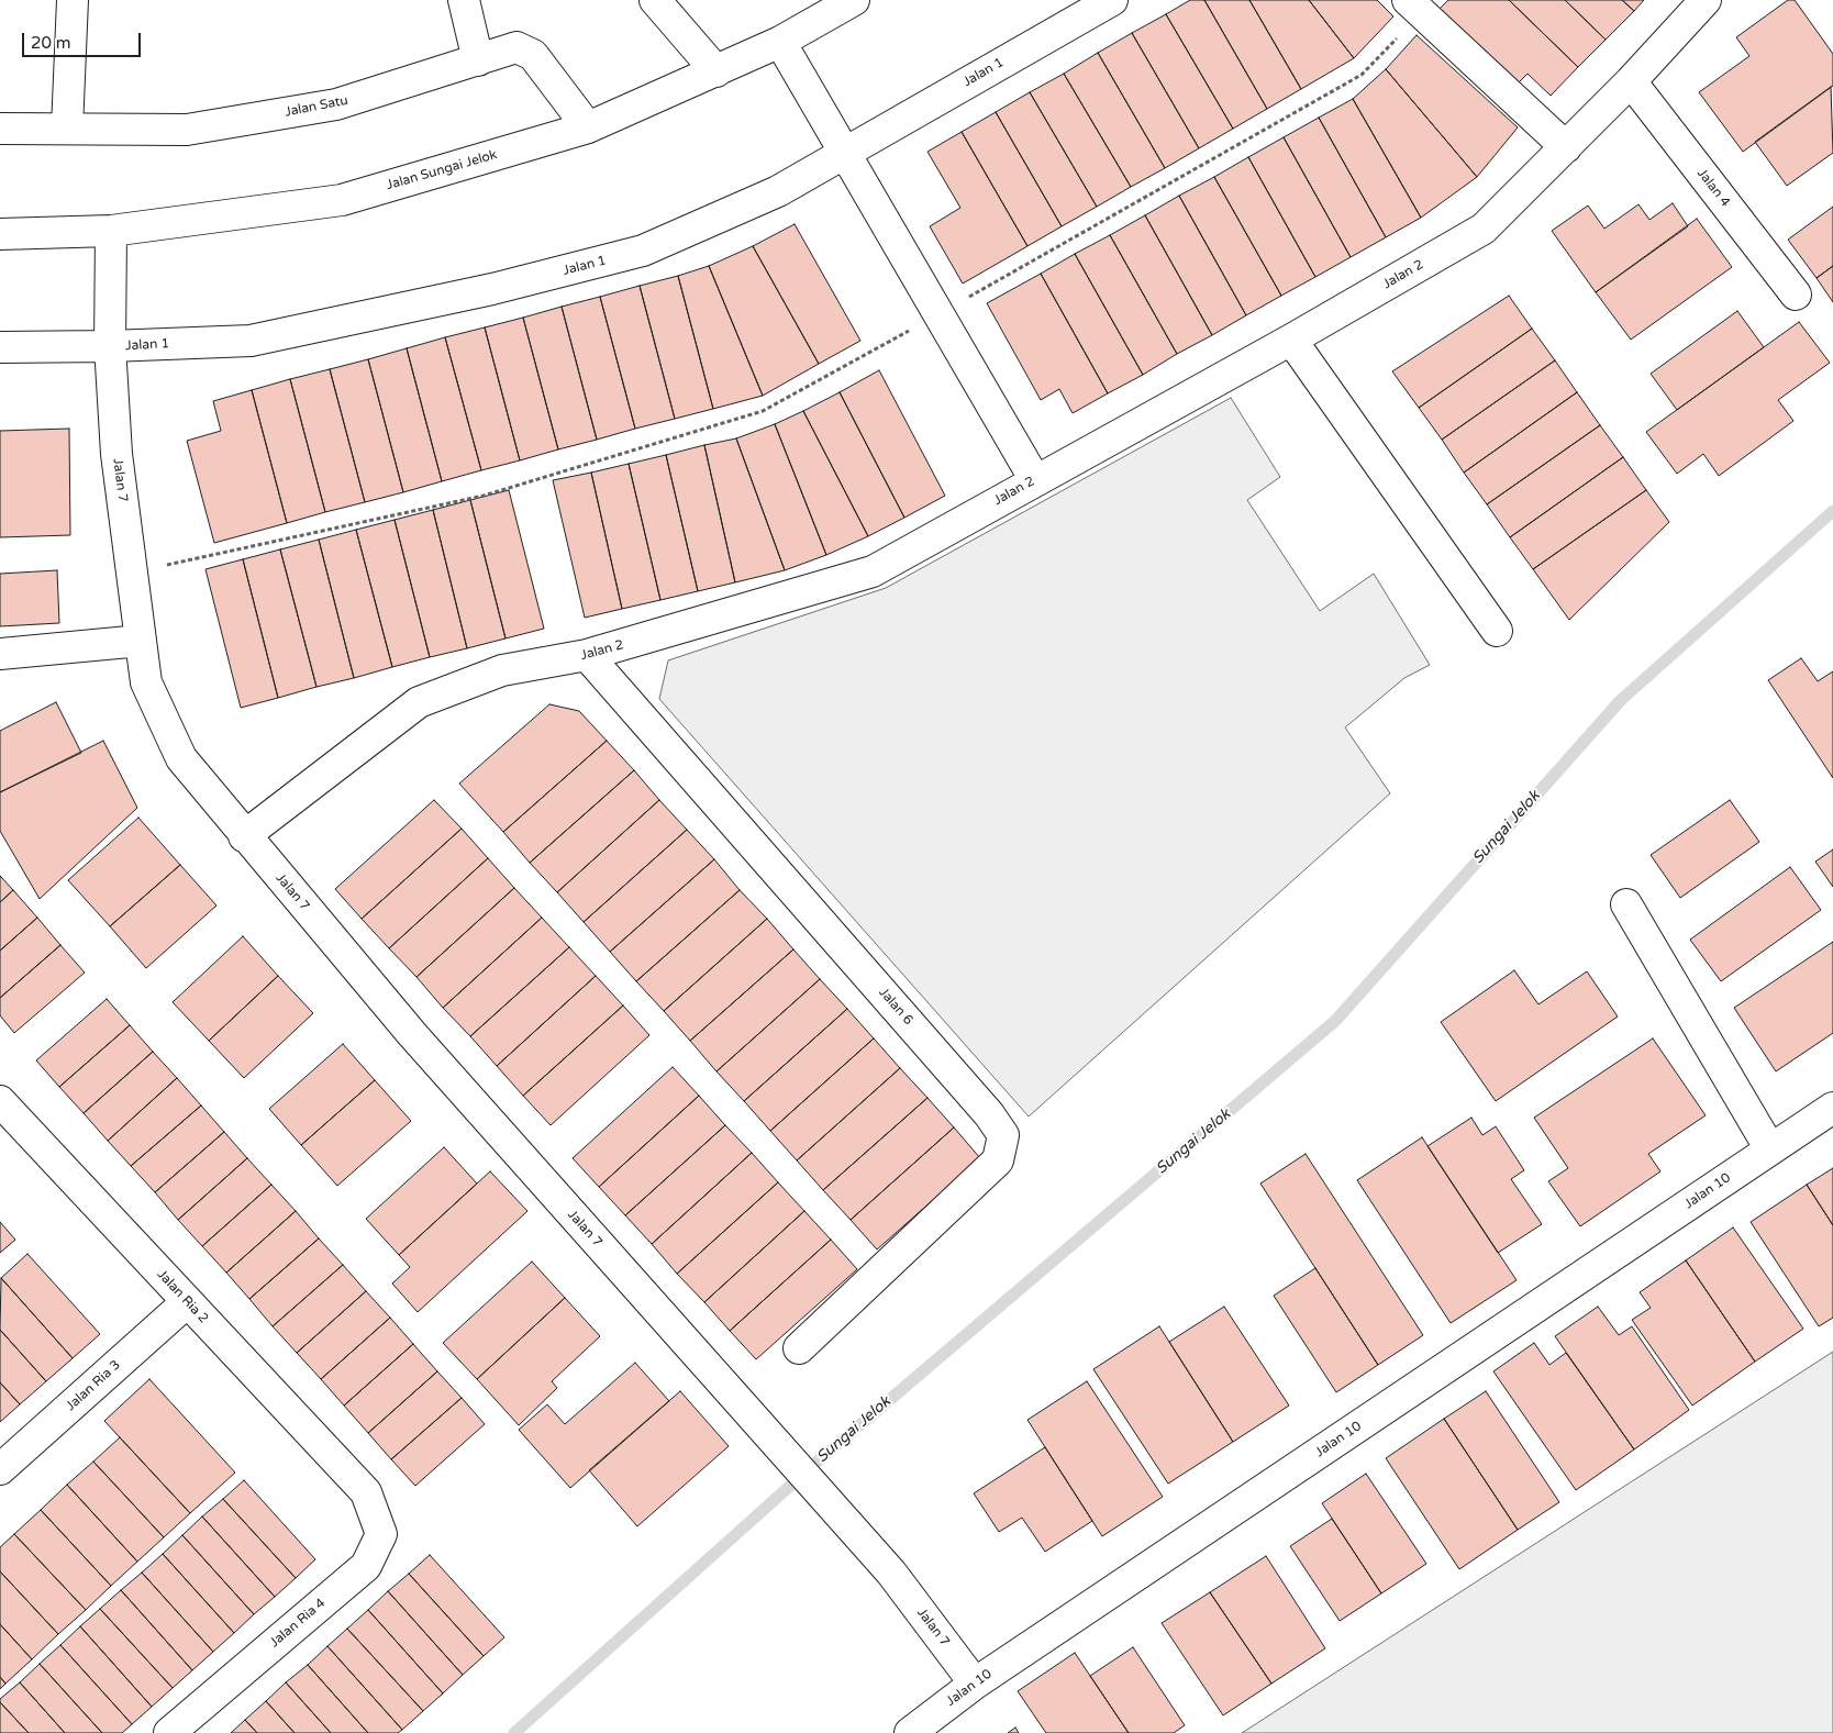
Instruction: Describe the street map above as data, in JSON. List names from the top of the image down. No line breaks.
{"streets":{"street":["Jalan 1","Jalan Satu","Jalan Sungai Jelok","Jalan 4","Jalan 2","Jalan 7","Jalan 6","Jalan 10","Jalan Ria 2","Jalan Ria 3","Jalan Ria 4"]},"crossings":[["Jalan 1","Jalan 7"],["Jalan Satu","Jalan Sungai Jelok"],["Jalan Sungai Jelok","Jalan 7"],["Jalan 4","Jalan 2"],["Jalan 2","Jalan 7"],["Jalan 2","Jalan 6"],["Jalan 7","Jalan 10"],["Jalan Ria 2","Jalan Ria 3"],["Jalan Ria 2","Jalan Ria 4"]],"water":["Sungai Jelok"],"scale_bar":"20 m"}
